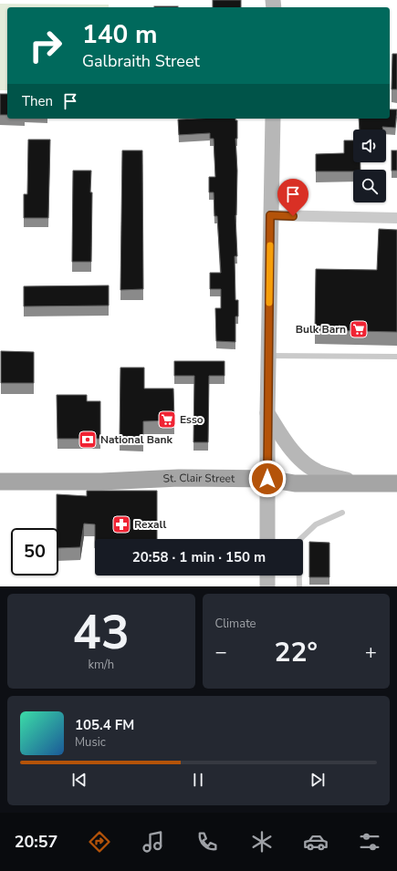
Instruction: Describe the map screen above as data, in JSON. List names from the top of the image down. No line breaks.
{"streets":{"main road":["St. Clair Street"]},"places":{"supermarket":["Bulk Barn","Esso"],"bank":["National Bank"],"pharmacy":["Rexall"]},"page":{"turn":["140 m","Galbraith Street"],"then":"Then","limit":"50","trip":"20:58 · 1 min · 150 m","tile":[["43","km/h"],"Climate"],"heat":["−","22°","+"],"song":["105.4 FM","Music"],"tabs":"20:57"}}
